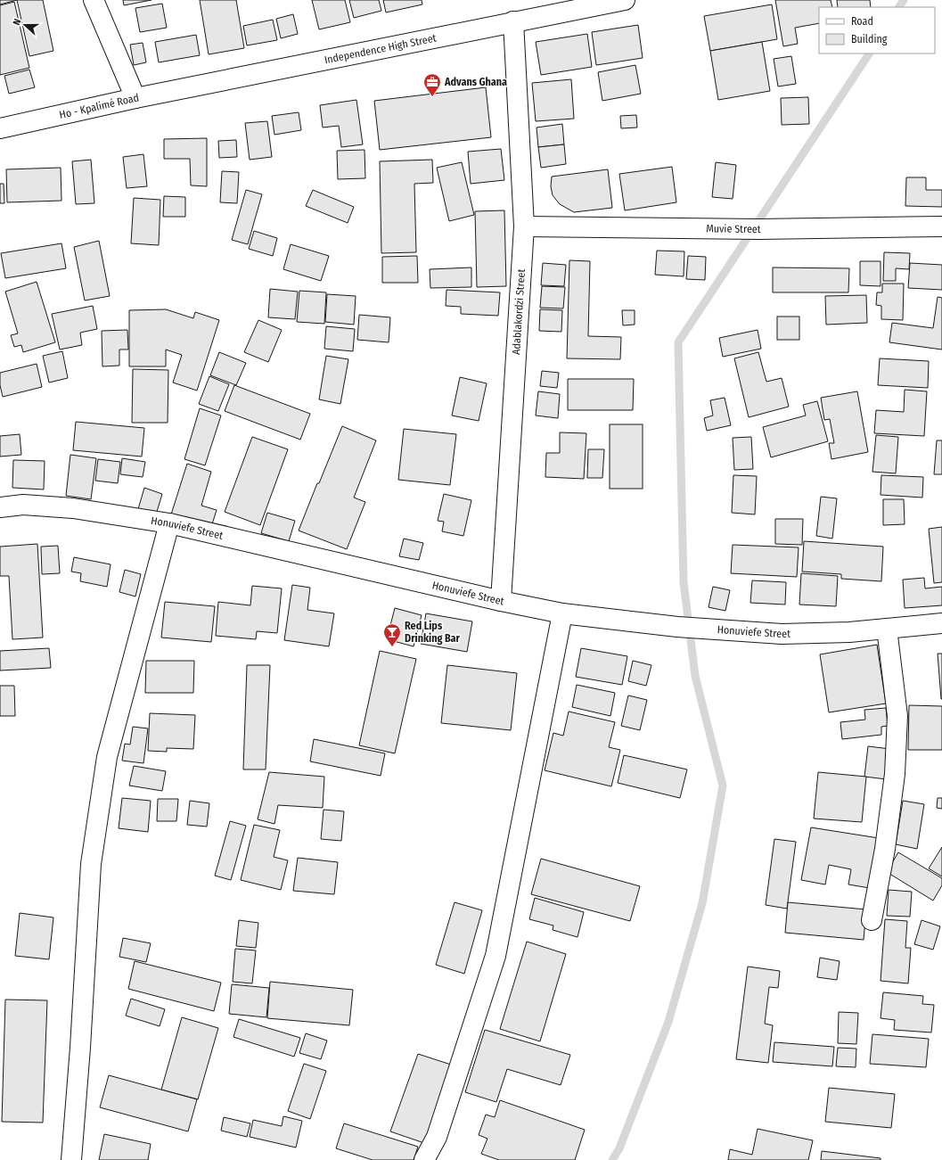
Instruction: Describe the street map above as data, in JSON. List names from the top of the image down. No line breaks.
{"streets":{"street":["Independence High Street","Ho - Kpalimé Road","Muvie Street","Adablakordzi Street","Honuviefe Street"]},"crossings":[["Independence High Street","Ho - Kpalimé Road"],["Independence High Street","Adablakordzi Street"],["Muvie Street","Adablakordzi Street"],["Adablakordzi Street","Honuviefe Street"]],"places":{"office":["Advans Ghana"],"bar":["Red Lips Drinking Bar"]},"legend":["Road","Building"],"north":"left"}
